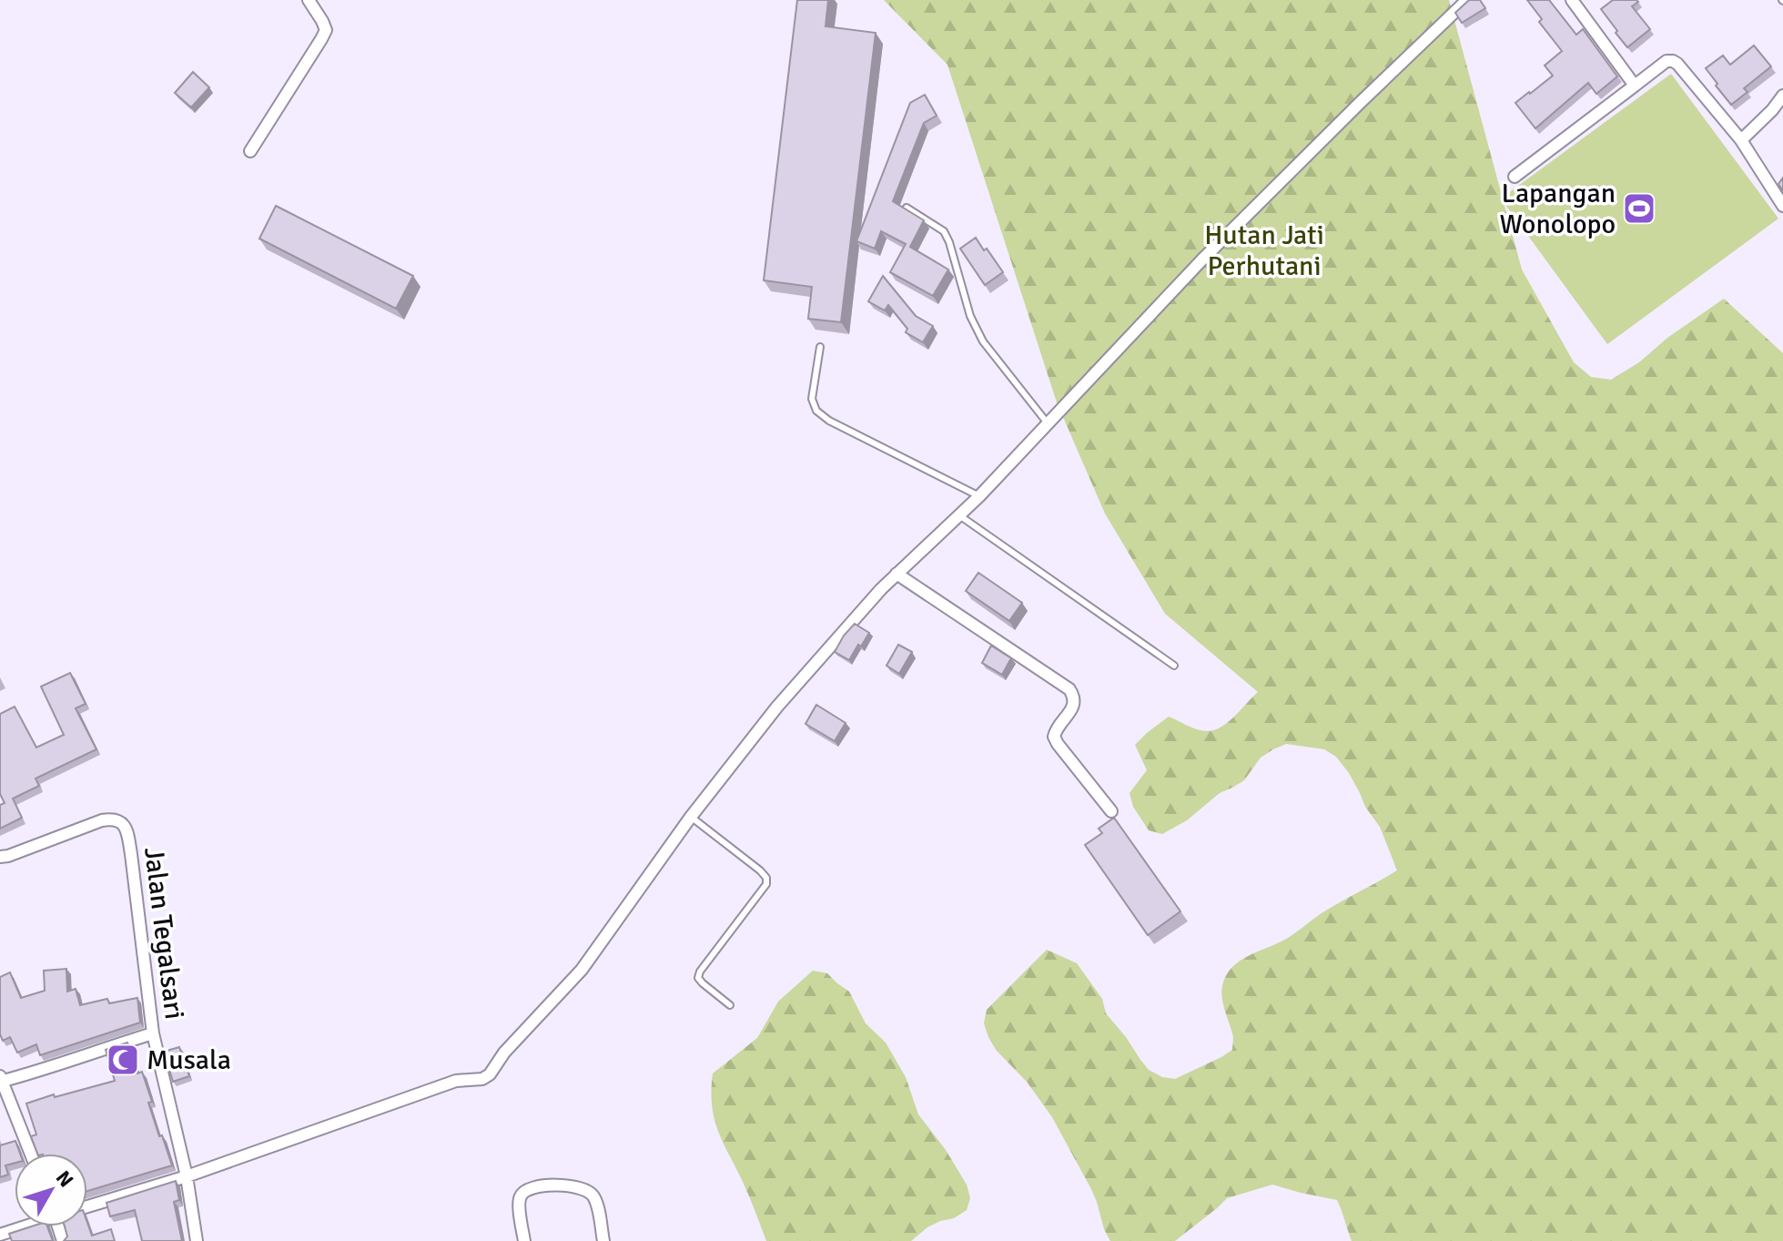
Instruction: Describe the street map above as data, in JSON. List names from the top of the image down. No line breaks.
{"streets":{"street":["Jalan Tegalsari"]},"parks":["Hutan Jati Perhutani"],"places":{"sports":["Lapangan Wonolopo"],"mosque":["Musala"]},"north":"top right"}
